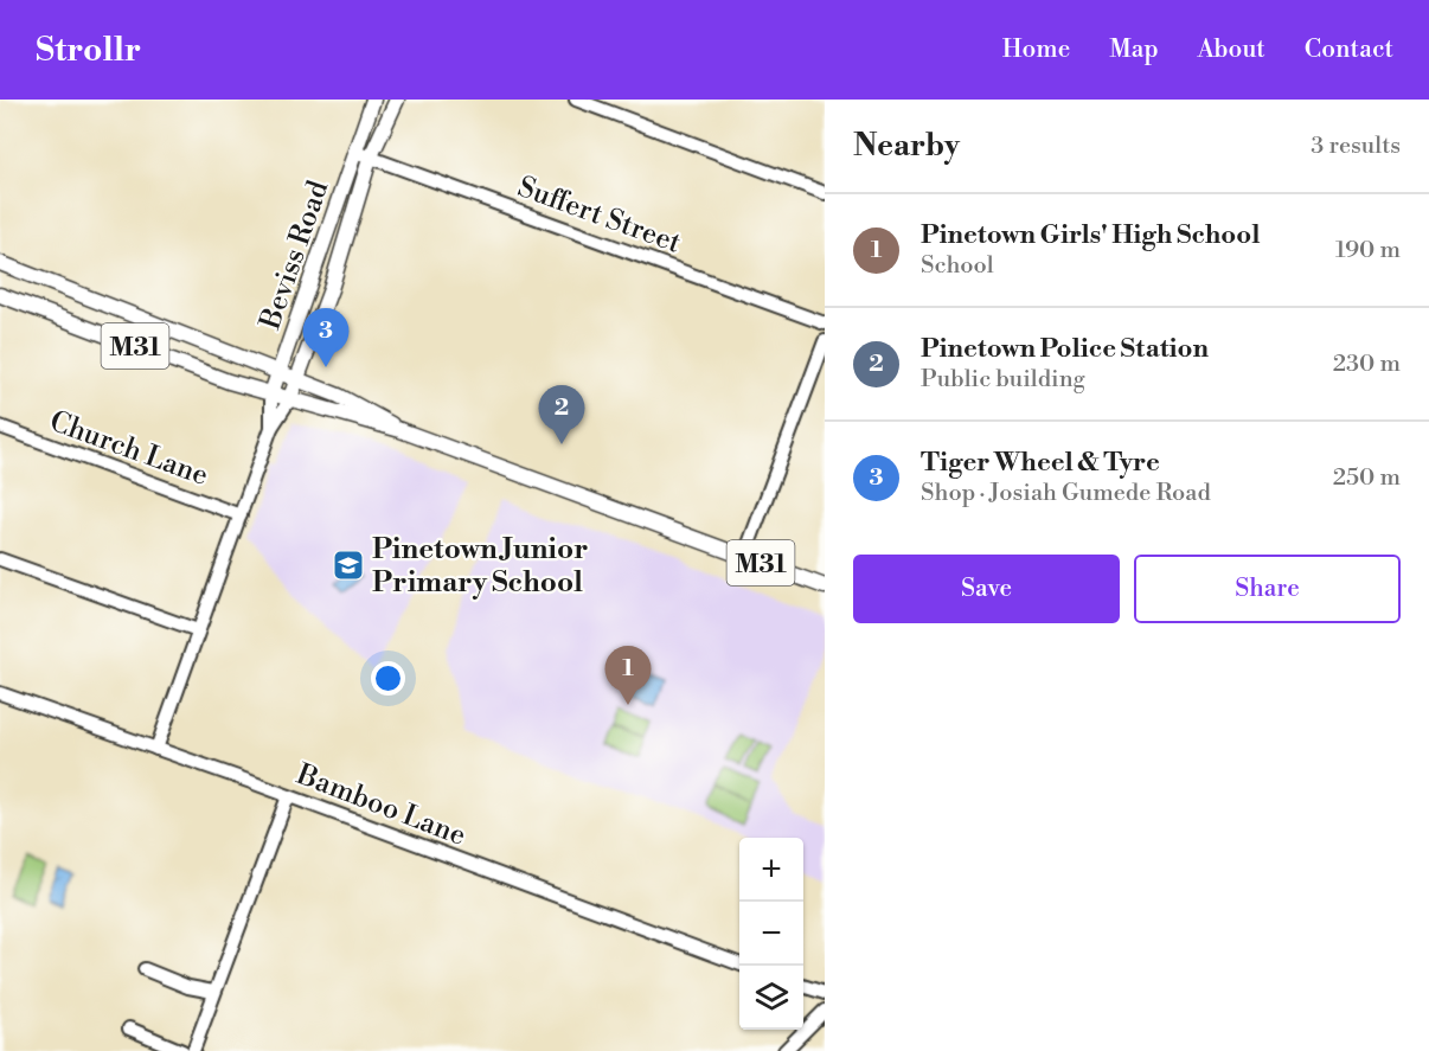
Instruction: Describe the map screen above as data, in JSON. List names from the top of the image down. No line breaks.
{"streets":{"main road":["Beviss Road","M31"],"street":["Suffert Street","Church Lane","Bamboo Lane"]},"crossings":[["Suffert Street","Beviss Road"],["Beviss Road","M31"],["Beviss Road","Church Lane"],["Beviss Road","Bamboo Lane"]],"places":{"school or university":["Pinetown Junior Primary School"]},"page":{"header":"Strollr","nav":["Home","Map","About","Contact"],"heading":["Nearby","3 results"],"list":[{"mark":"1","name":"Pinetown Girls' High School","note":"School","value":"190 m"},{"mark":"2","name":"Pinetown Police Station","note":"Public building","value":"230 m"},{"mark":"3","name":"Tiger Wheel & Tyre","note":"Shop · Josiah Gumede Road","value":"250 m"}],"pins":["3","2","1"],"buttons":["Save","Share"],"map_buttons":["+","−"]}}
